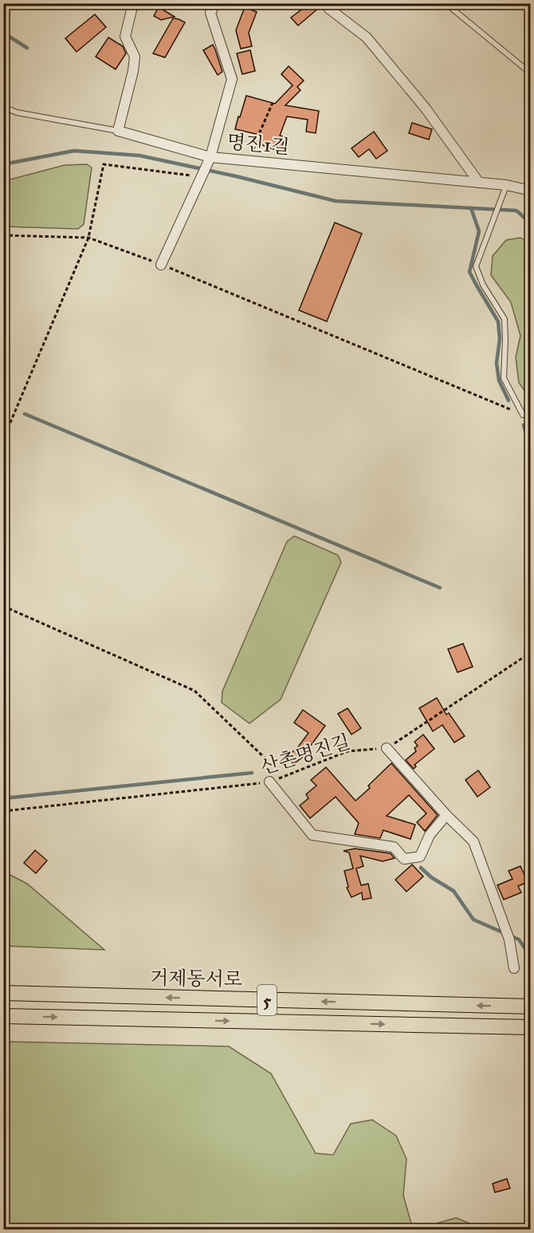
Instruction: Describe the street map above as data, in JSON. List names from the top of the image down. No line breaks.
{"streets":{"main road":["거제동서로","5"],"street":["명진1길"],"path":["산촌명진길"]}}
